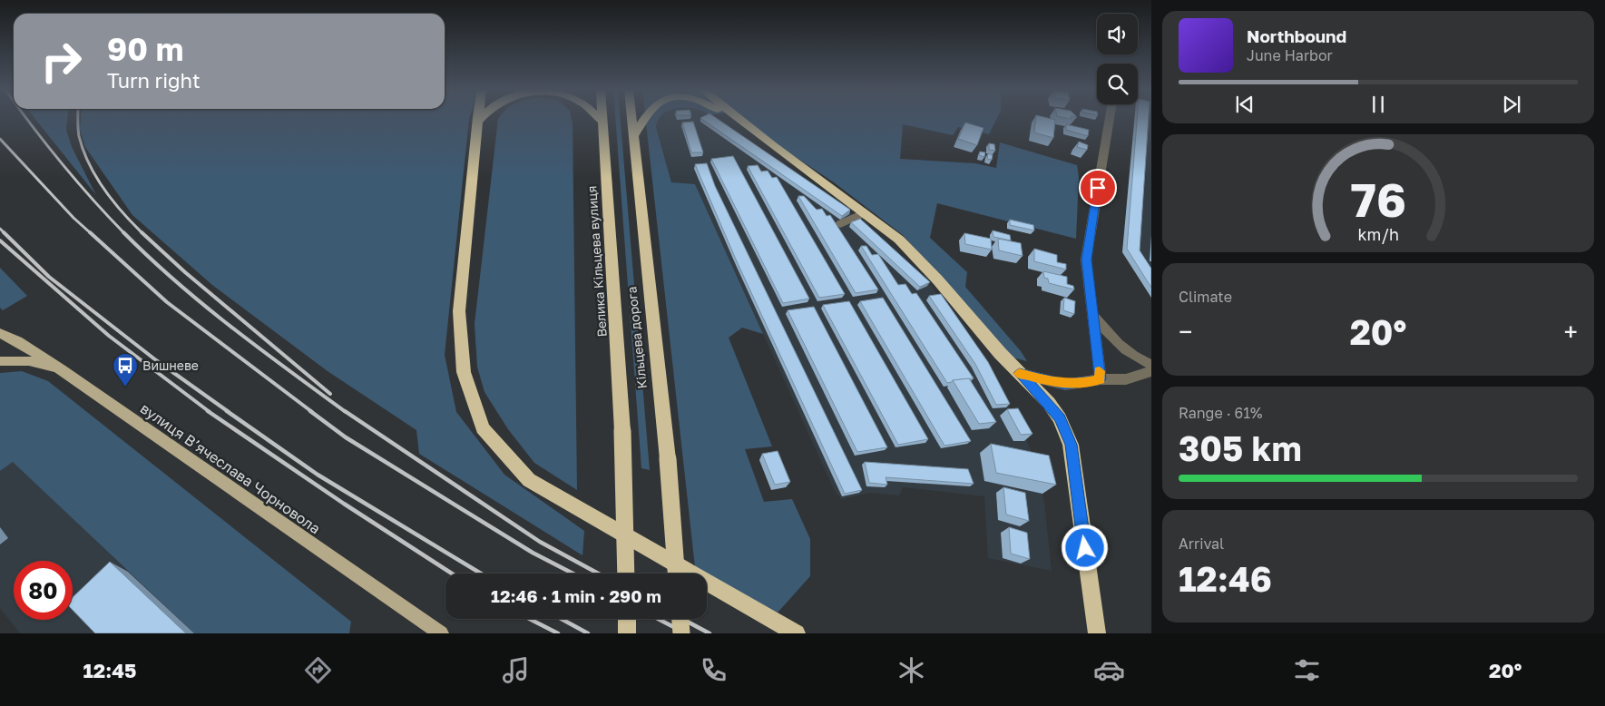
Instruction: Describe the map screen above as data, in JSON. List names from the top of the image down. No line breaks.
{"streets":{"highway":["Велика Кільцева вулиця","Кільцева дорога"],"main road":["вулиця Вʼячеслава Чорновола"]},"places":{"bus stop":["Вишневе"]},"page":{"turn":["90 m","Turn right"],"song":["Northbound","June Harbor"],"tile":["Climate",["Range · 61%","305 km"],["Arrival","12:46"]],"heat":["−","20°","+"],"limit":"80","trip":"12:46 · 1 min · 290 m","tabs":["12:45","20°"],"gauge":["76","km/h"]}}
